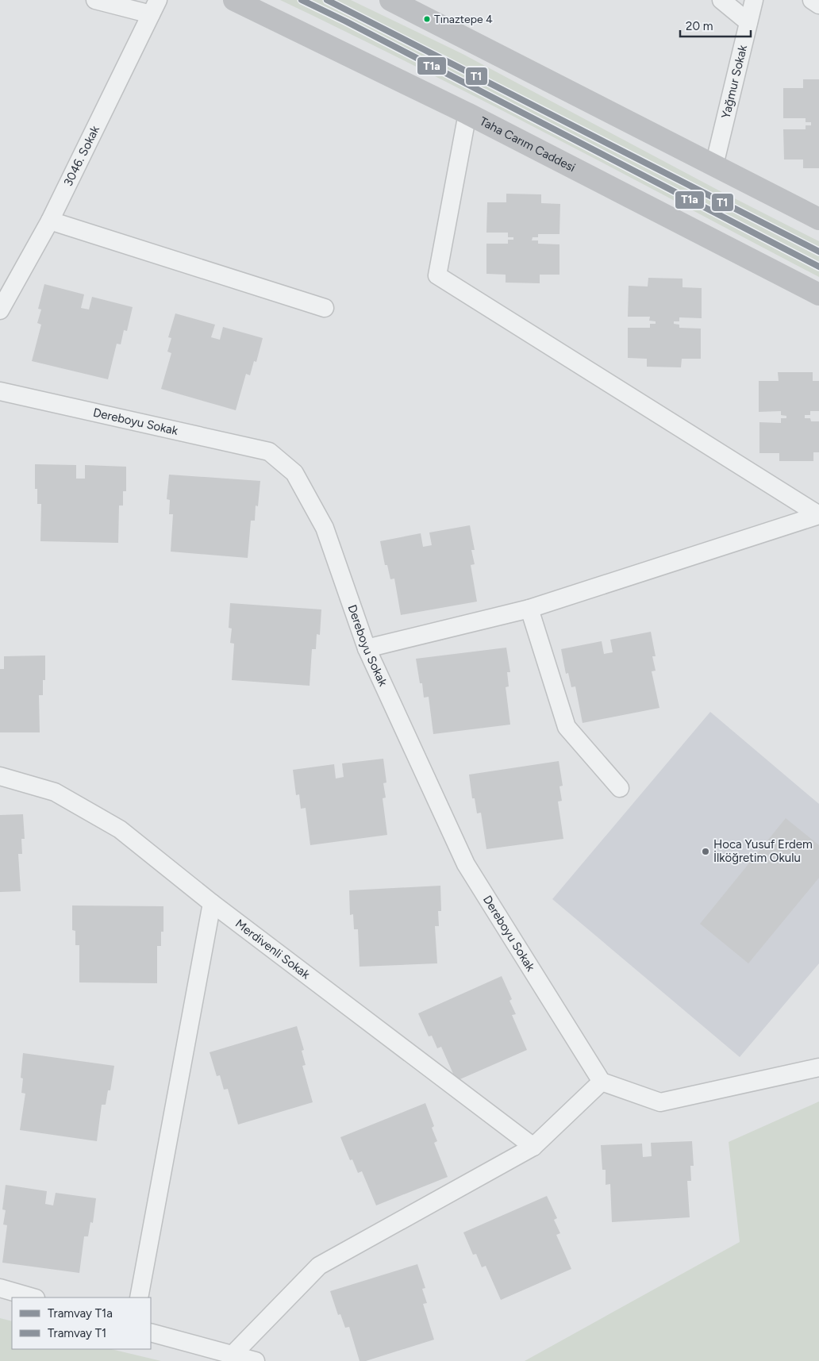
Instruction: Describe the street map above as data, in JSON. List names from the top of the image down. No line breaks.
{"streets":{"main road":["Taha Carım Caddesi"],"street":["Yağmur Sokak","3046. Sokak","Dereboyu Sokak","Merdivenli Sokak"]},"places":["Tınaztepe 4","Hoca Yusuf Erdem İlköğretim Okulu"],"lines":["tram line T1a","tram line T1"],"legend":["Tramvay T1a","Tramvay T1"],"scale_bar":"20 m"}
